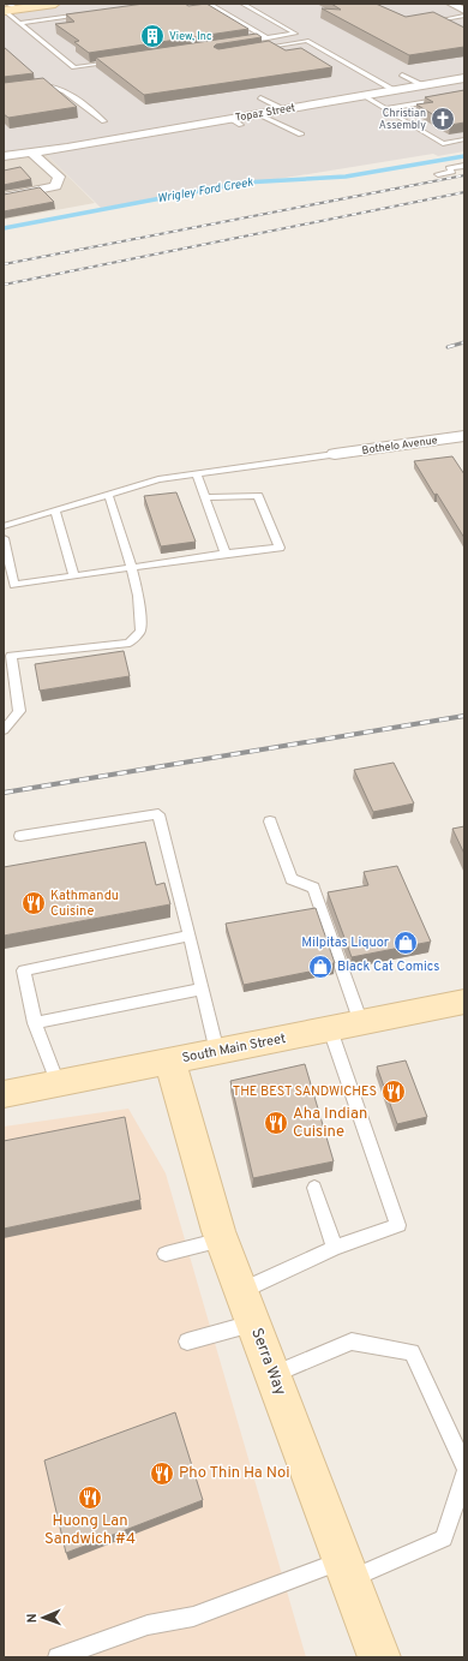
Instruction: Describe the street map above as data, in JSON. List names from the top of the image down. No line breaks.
{"streets":{"main road":["South Main Street","Serra Way"],"street":["Topaz Street","Bothelo Avenue"]},"crossings":[["South Main Street","Serra Way"]],"water":["Wrigley Ford Creek"],"places":{"building":["View, Inc"],"church":["Christian Assembly"],"restaurant":["Kathmandu Cuisine","THE BEST SANDWICHES","Aha Indian Cuisine","Pho Thin Ha Noi","Huong Lan Sandwich #4"],"shop":["Milpitas Liquor","Black Cat Comics"]},"north":"left"}
